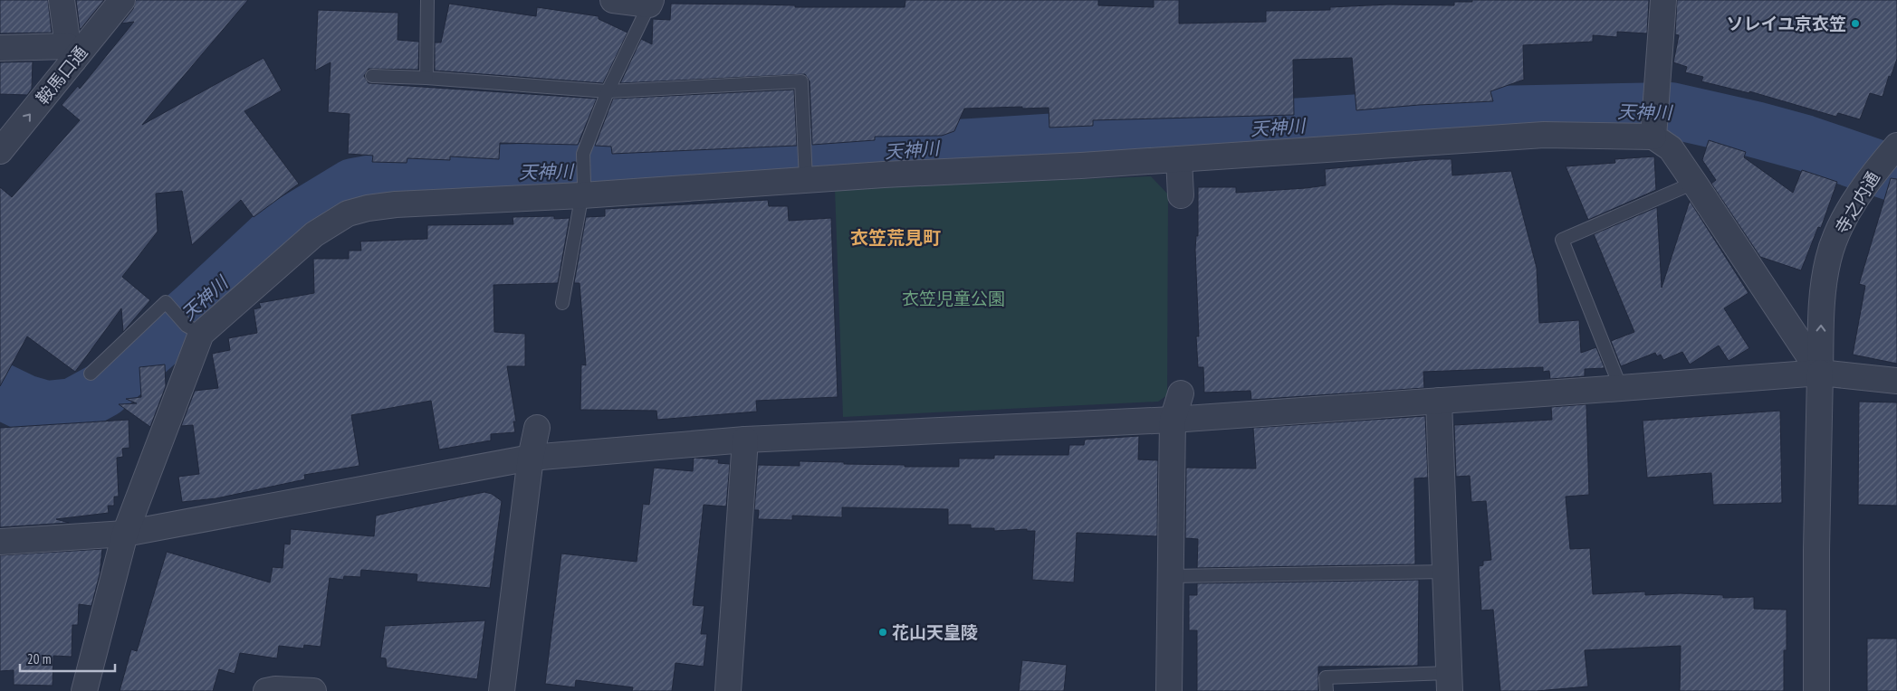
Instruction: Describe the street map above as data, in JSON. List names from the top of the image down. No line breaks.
{"streets":{"street":["鞍馬口通","寺之内通"]},"one_way":["鞍馬口通","寺之内通"],"districts":["衣笠荒見町"],"water":["天神川"],"parks":["衣笠児童公園"],"places":["ソレイユ京衣笠","花山天皇陵"],"scale_bar":"20 m"}
